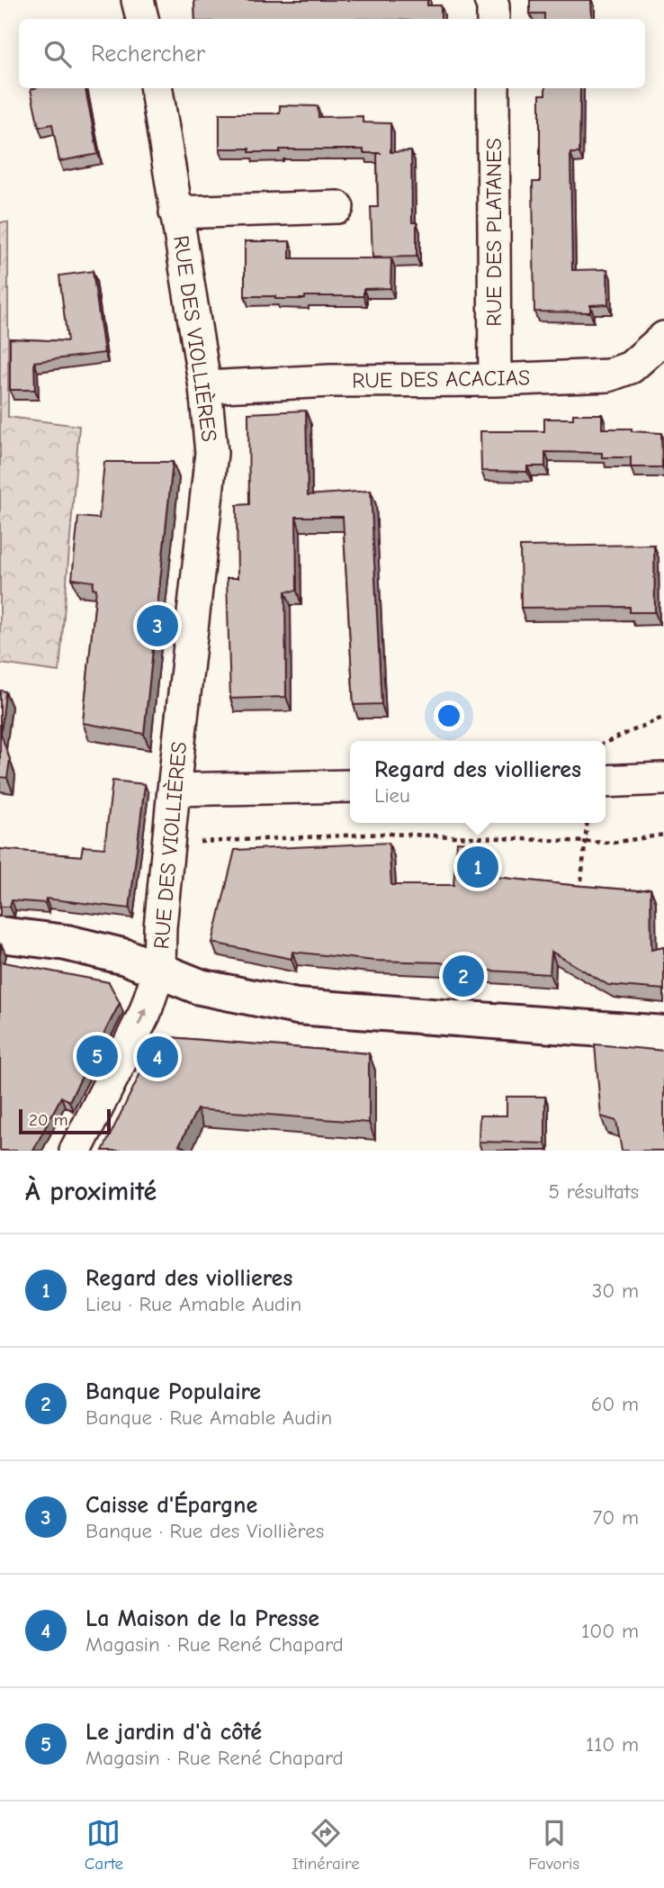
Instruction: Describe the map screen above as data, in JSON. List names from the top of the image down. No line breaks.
{"streets":{"street":["RUE DES PLATANES","RUE DES VIOLLIÈRES","RUE DES ACACIAS"]},"crossings":[["RUE DES PLATANES","RUE DES ACACIAS"],["RUE DES VIOLLIÈRES","RUE DES ACACIAS"]],"scale_bar":"20 m","page":{"search":"Rechercher","pins":["3","1","2","5","4"],"popup":["Regard des viollieres","Lieu"],"scale":"20 m","heading":["À proximité","5 résultats"],"list":[{"mark":"1","name":"Regard des viollieres","note":"Lieu · Rue Amable Audin","value":"30 m"},{"mark":"2","name":"Banque Populaire","note":"Banque · Rue Amable Audin","value":"60 m"},{"mark":"3","name":"Caisse d'Épargne","note":"Banque · Rue des Viollières","value":"70 m"},{"mark":"4","name":"La Maison de la Presse","note":"Magasin · Rue René Chapard","value":"100 m"},{"mark":"5","name":"Le jardin d'à côté","note":"Magasin · Rue René Chapard","value":"110 m"}],"nav":["Carte","Itinéraire","Favoris"]}}
